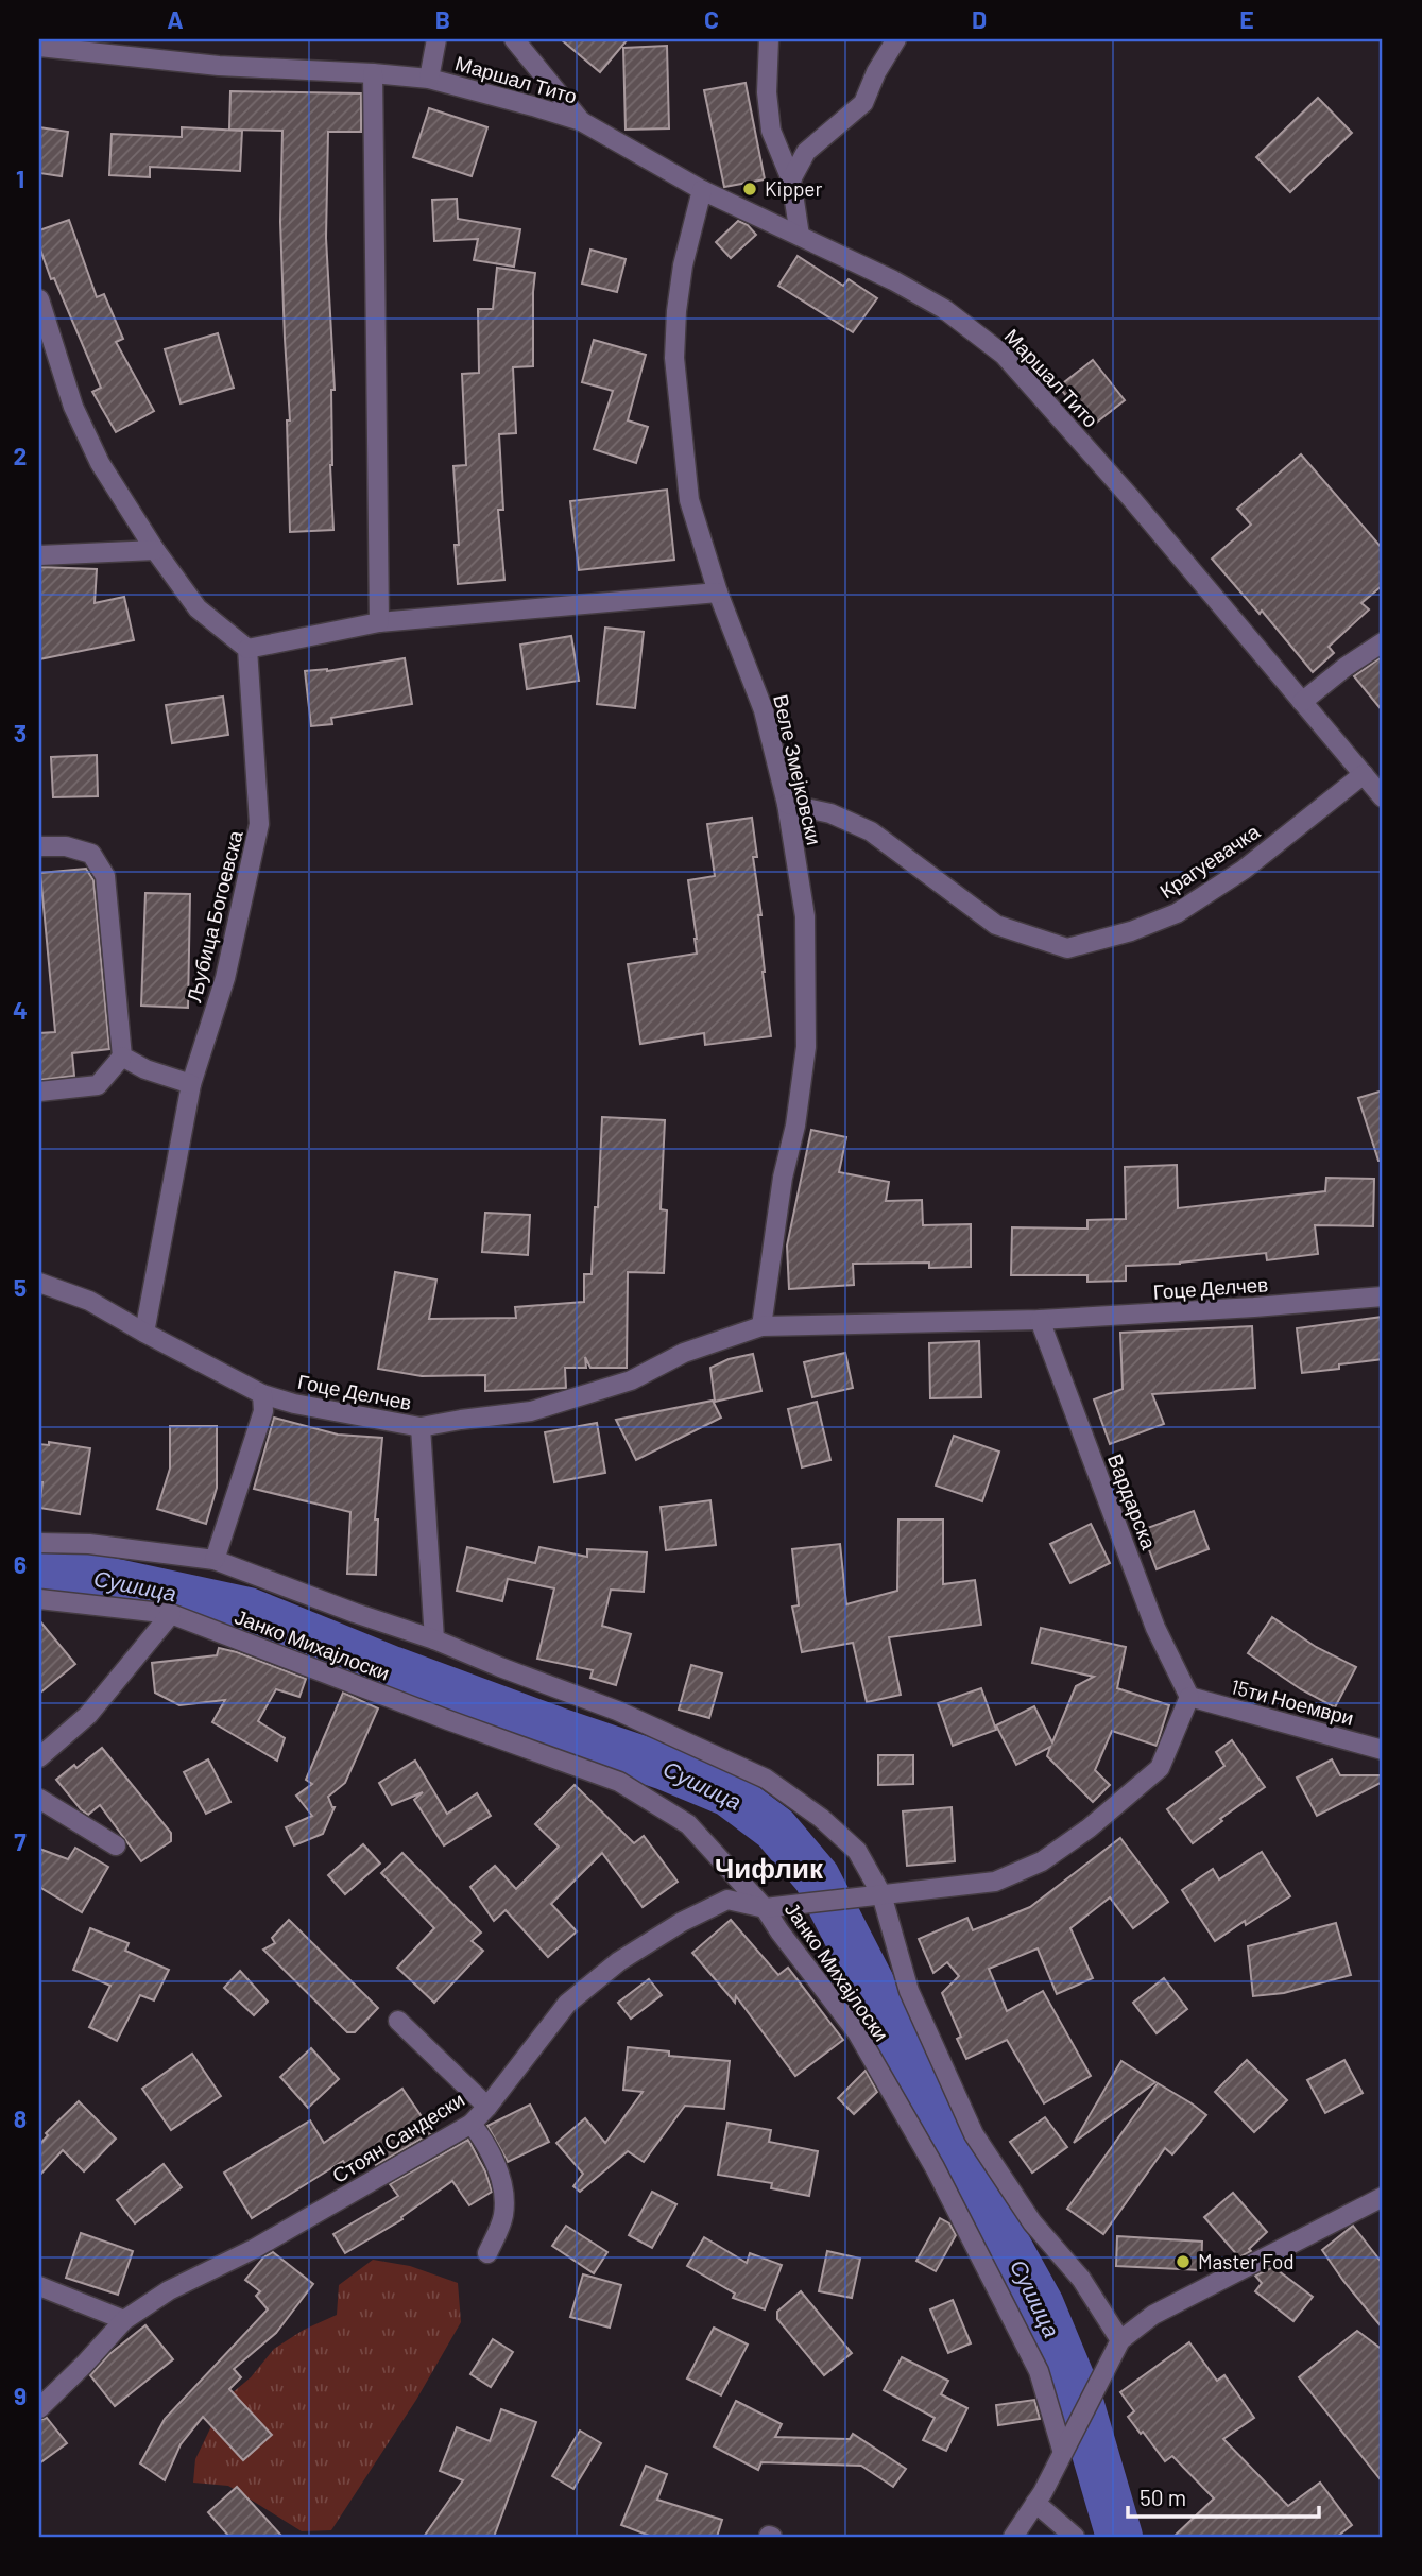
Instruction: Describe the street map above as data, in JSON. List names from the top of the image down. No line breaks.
{"streets":{"street":["Маршал Тито","Веле Змејковски","Крагуевачка","Љубица Богоевска","Гоце Делчев","Вардарска","Јанко Михајлоски","15ти Ноември","Стоян Сандески"]},"crossings":[["Маршал Тито","Веле Змејковски"],["Маршал Тито","Крагуевачка"],["Веле Змејковски","Крагуевачка"],["Веле Змејковски","Гоце Делчев"],["Љубица Богоевска","Гоце Делчев"],["Гоце Делчев","Вардарска"],["Вардарска","15ти Ноември"],["Вардарска","Стоян Сандески"],["Јанко Михајлоски","Стоян Сандески"],["15ти Ноември","Стоян Сандески"]],"districts":["Чифлик"],"water":["Сушица"],"places":["Kipper","Master Fod"],"scale_bar":"50 m","grid":{"columns":["A","B","C","D","E"],"rows":["1","2","3","4","5","6","7","8","9"]}}
